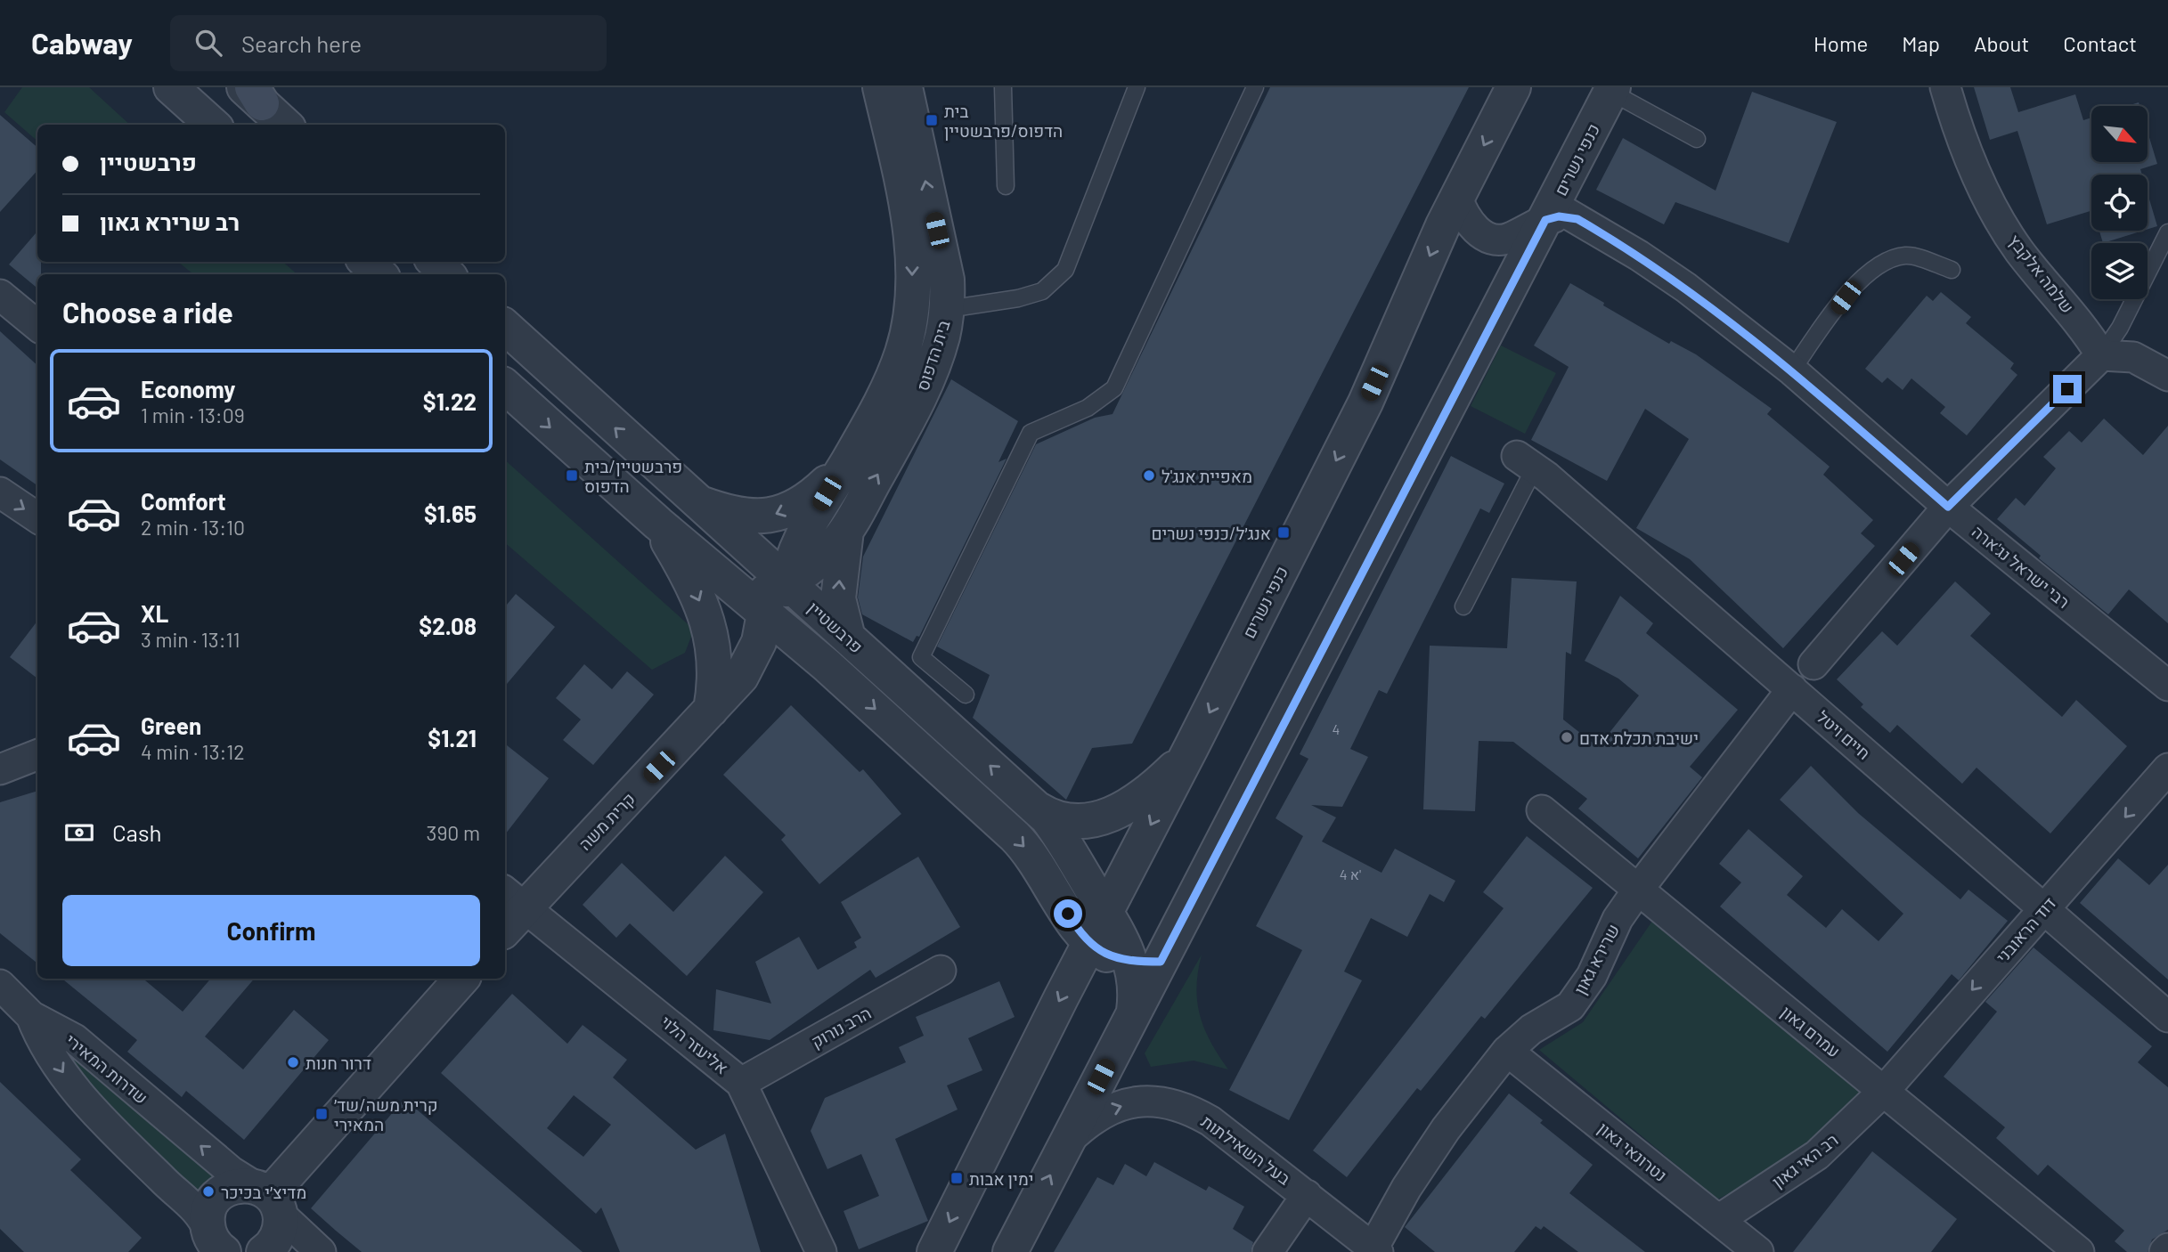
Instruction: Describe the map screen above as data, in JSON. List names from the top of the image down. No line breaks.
{"streets":{"street":["כנפי נשרים","שלמה אלקבץ","בית הדפוס","רבי ישראל נג'ארה","פרבשטיין","חיים ויטל","קרית משה","דוד הראובני","שרירא גאון","הרב נורוק","עמרם גאון","אליעזר הלוי","שדרות המאירי","בעל השאילתות","נטרונאי גאון","רב האי גאון"]},"crossings":[["כנפי נשרים","רבי ישראל נג'ארה"],["כנפי נשרים","פרבשטיין"],["בית הדפוס","פרבשטיין"],["בית הדפוס","קרית משה"],["פרבשטיין","קרית משה"],["חיים ויטל","דוד הראובני"],["חיים ויטל","שרירא גאון"],["קרית משה","אליעזר הלוי"],["דוד הראובני","עמרם גאון"],["דוד הראובני","רב האי גאון"],["שרירא גאון","עמרם גאון"],["שרירא גאון","בעל השאילתות"],["שרירא גאון","נטרונאי גאון"],["הרב נורוק","אליעזר הלוי"],["עמרם גאון","רב האי גאון"],["נטרונאי גאון","רב האי גאון"]],"one_way":["דוד הראובני","בעל השאילתות"],"places":{"transit":["בית הדפוס/פרבשטיין","פרבשטיין/בית הדפוס","אנג׳ל/כנפי נשרים","קרית משה/שד׳ המאירי","ימין אבות"],"other":["מאפיית אנג'ל","ישיבת תכלת אדם","דרור חנות","מדיצ׳י בכיכר"]},"house_numbers":["4","4 א'"],"north":"bottom right","page":{"header":"Cabway","search":"Search here","nav":["Home","Map","About","Contact"],"banner":["פרבשטיין","רב שרירא גאון"],"heading":"Choose a ride","list":[{"name":"Economy","note":"1 min · 13:09","value":"$1.22"},{"name":"Comfort","note":"2 min · 13:10","value":"$1.65"},{"name":"XL","note":"3 min · 13:11","value":"$2.08"},{"name":"Green","note":"4 min · 13:12","value":"$1.21"}],"pay":["Cash","390 m"],"buttons":"Confirm"}}
